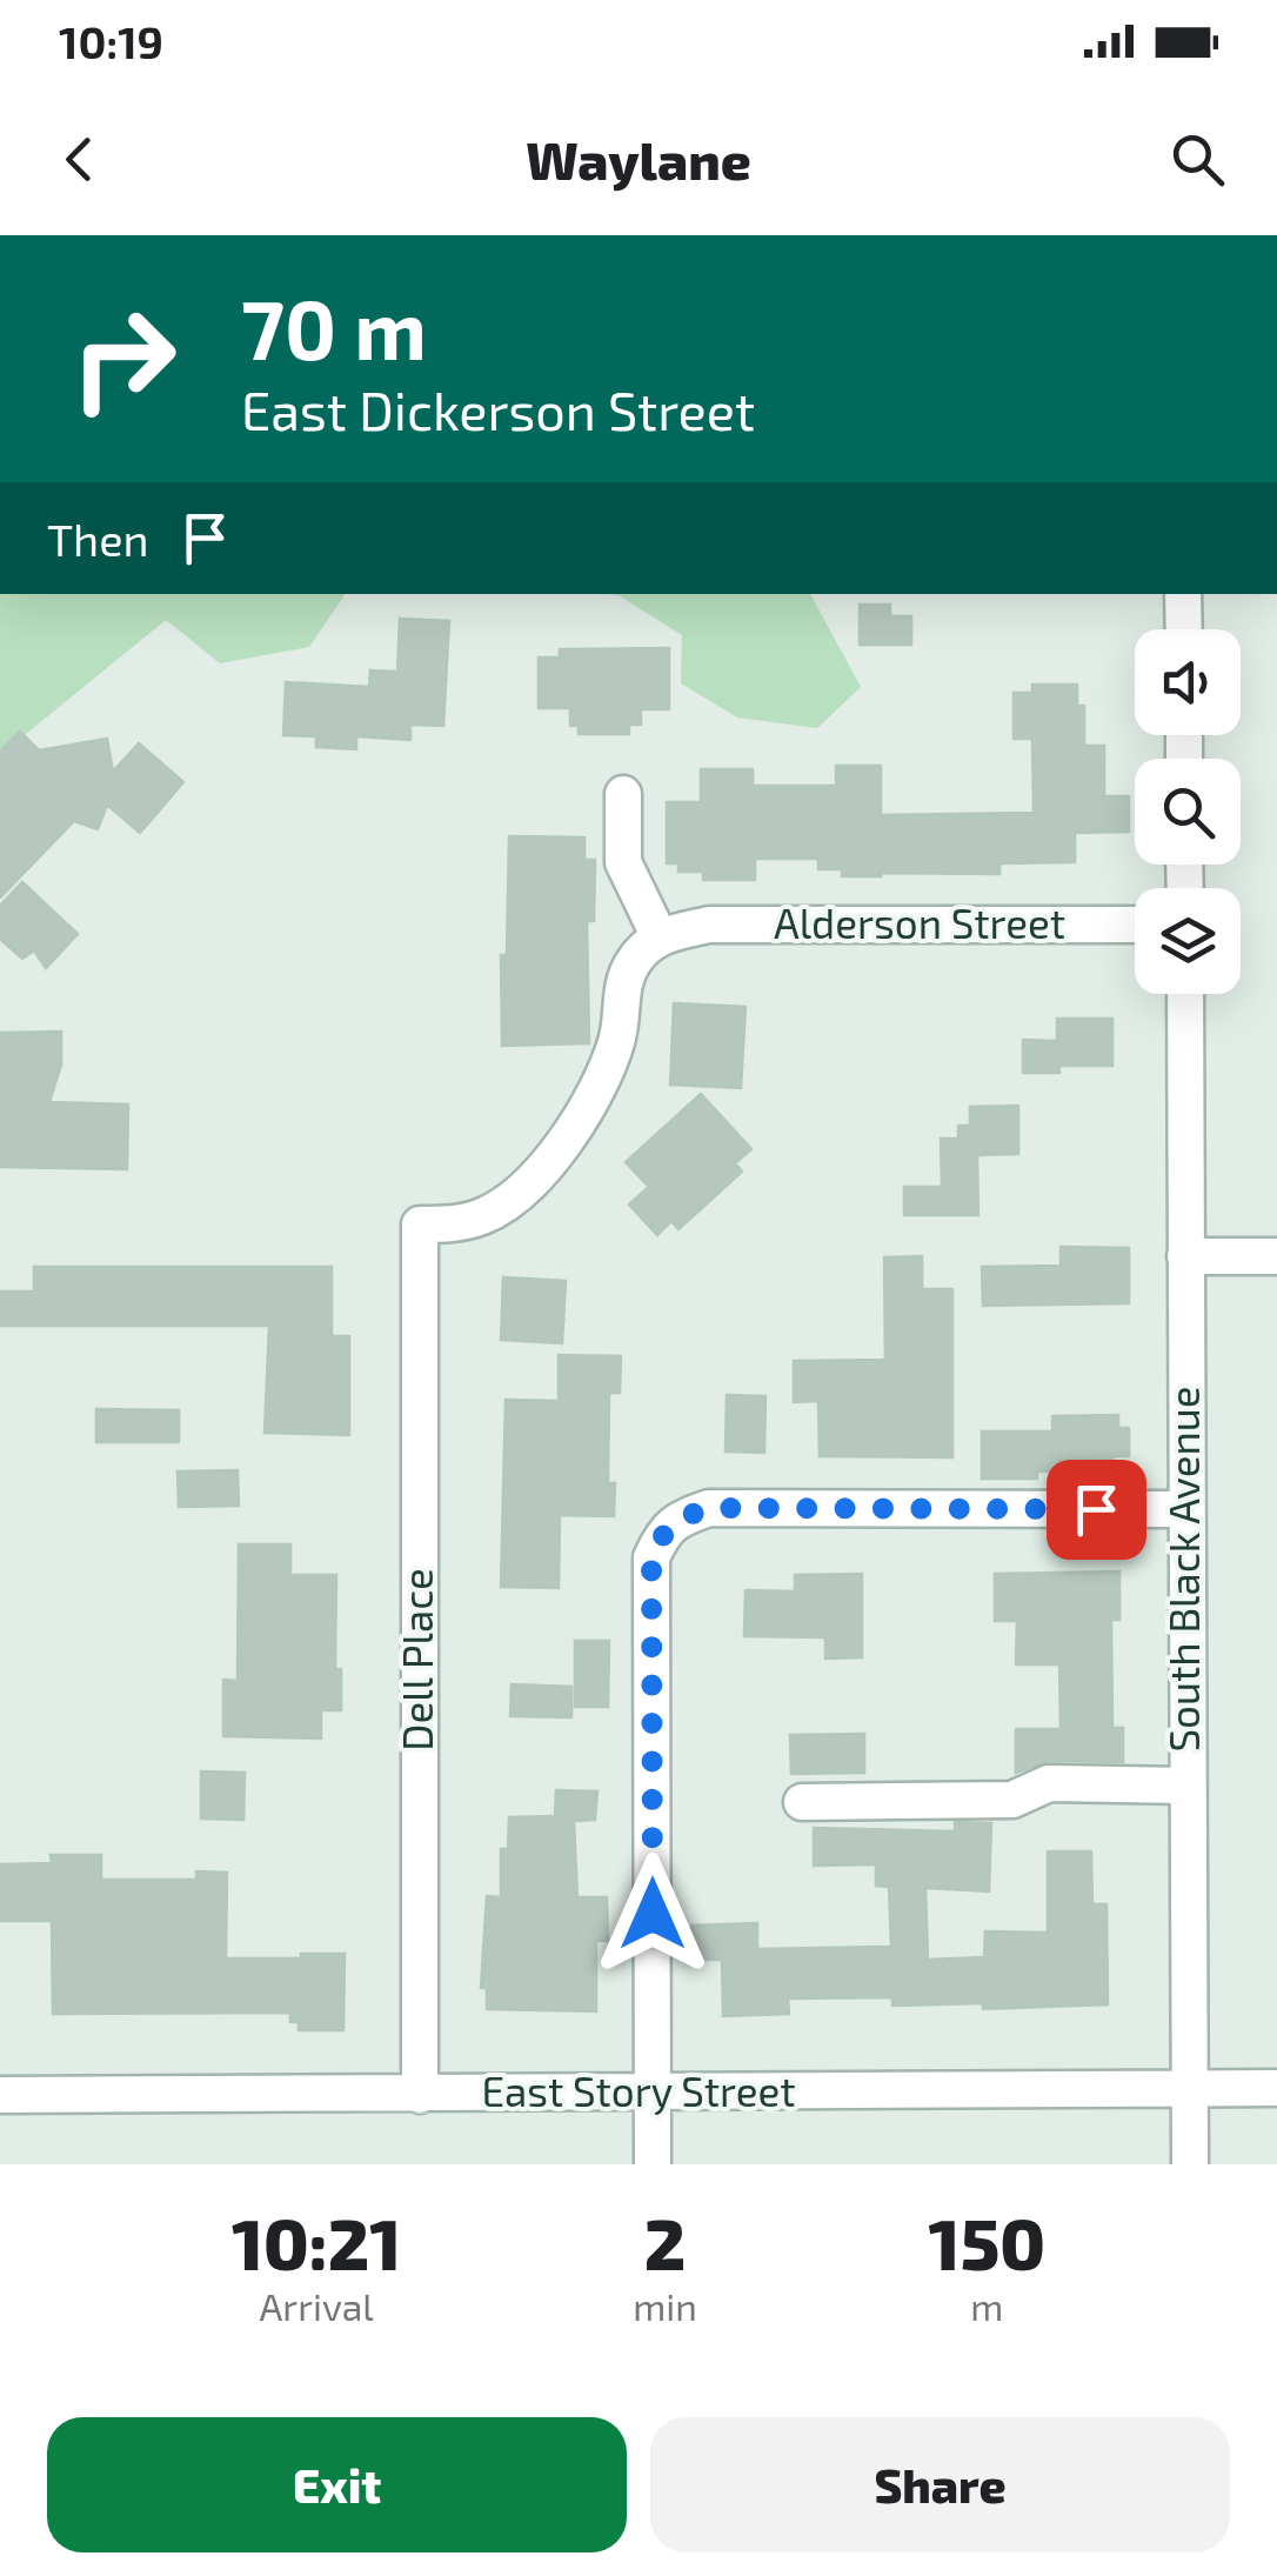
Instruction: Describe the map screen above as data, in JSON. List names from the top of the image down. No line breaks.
{"streets":{"street":["Alderson Street","South Black Avenue","Dell Place","East Story Street"]},"crossings":[["Alderson Street","Dell Place"],["South Black Avenue","East Story Street"],["Dell Place","East Story Street"]],"page":{"status":"10:19","header":"Waylane","turn":["70 m","East Dickerson Street"],"then":"Then","eta":["10:21","Arrival","2","min","150","m"],"buttons":["Exit","Share"]}}
